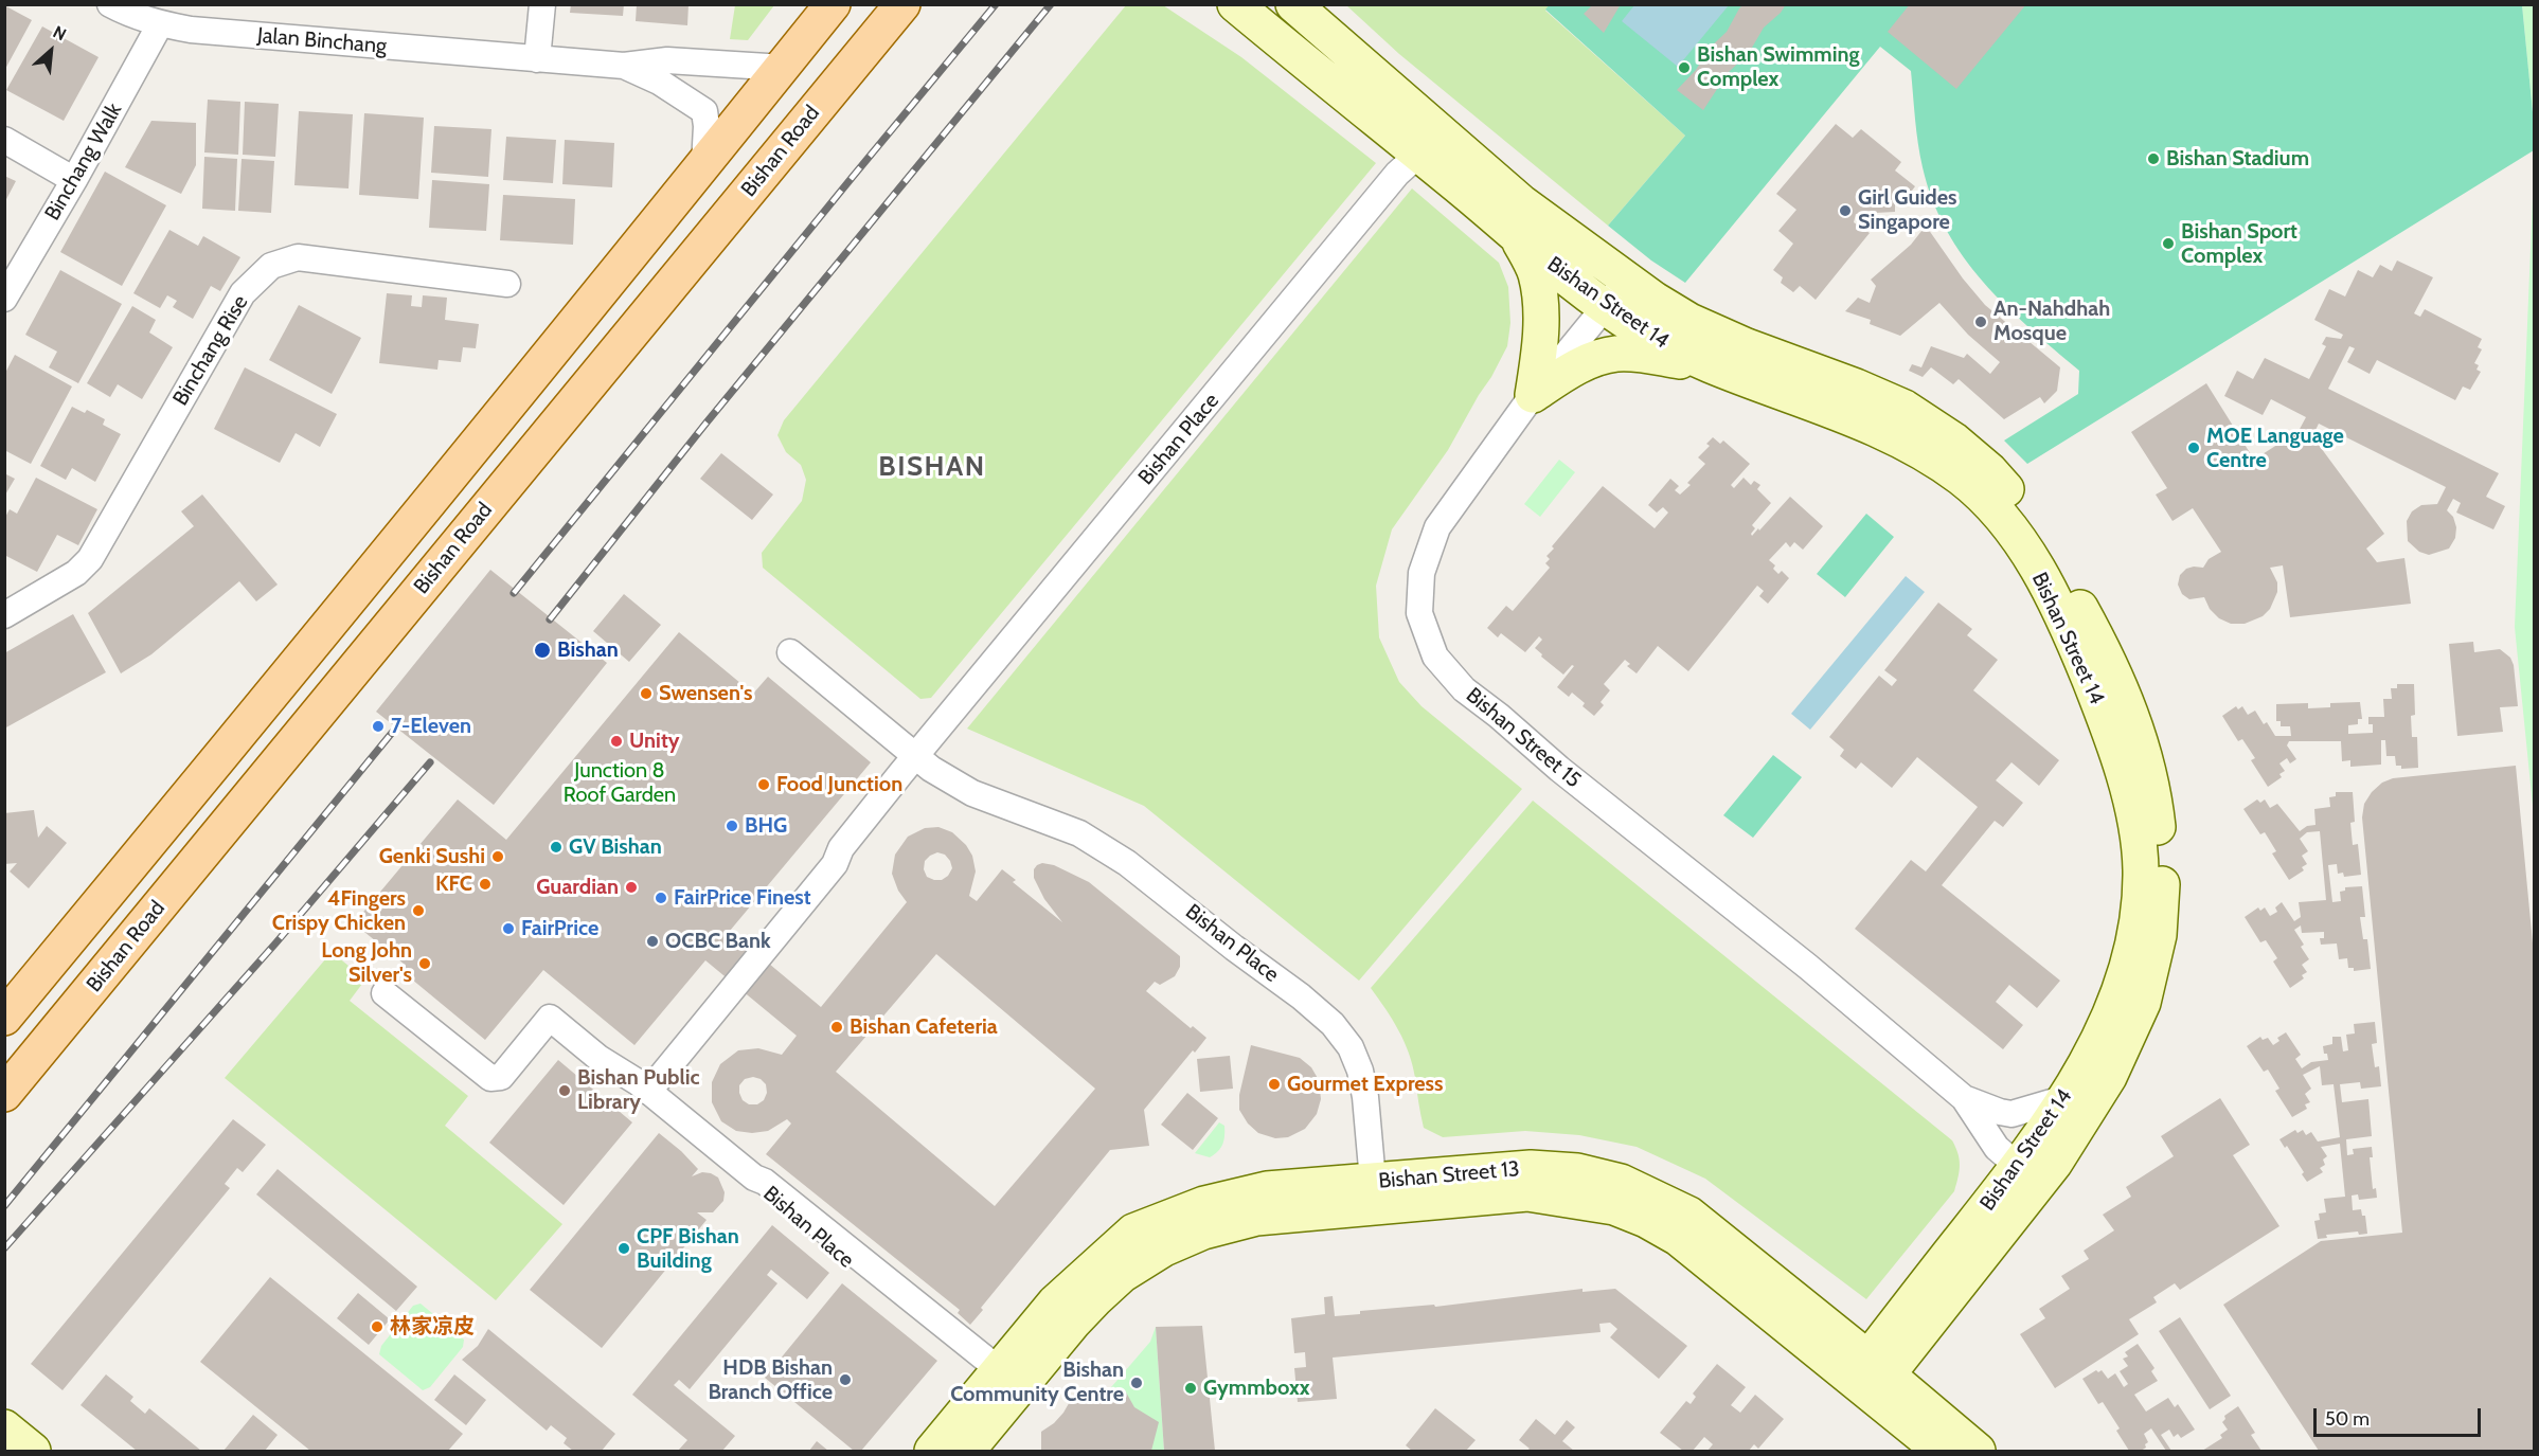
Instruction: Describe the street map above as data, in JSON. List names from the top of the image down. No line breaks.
{"streets":{"main road":["Bishan Road"],"street":["Jalan Binchang","Binchang Walk","Bishan Street 14","Binchang Rise","Bishan Place","Bishan Street 15","Bishan Street 13"]},"crossings":[["Jalan Binchang","Binchang Walk"],["Bishan Street 14","Bishan Place"],["Bishan Street 14","Bishan Street 15"],["Bishan Street 14","Bishan Street 13"],["Bishan Place","Bishan Street 13"]],"districts":["BISHAN"],"parks":["Junction 8 Roof Garden"],"places":["Bishan Swimming Complex","Bishan Stadium","Girl Guides Singapore","Bishan Sport Complex","An-Nahdhah Mosque","MOE Language Centre","Bishan","Swensen's","7-Eleven","Unity","Food Junction","BHG","GV Bishan","Genki Sushi","KFC","Guardian","FairPrice Finest","4Fingers Crispy Chicken","FairPrice","OCBC Bank","Long John Silver's","Bishan Cafeteria","Gourmet Express","Bishan Public Library","CPF Bishan Building","林家凉皮","HDB Bishan Branch Office","Bishan Community Centre","Gymmboxx"],"scale_bar":"50 m","north":"top right"}
